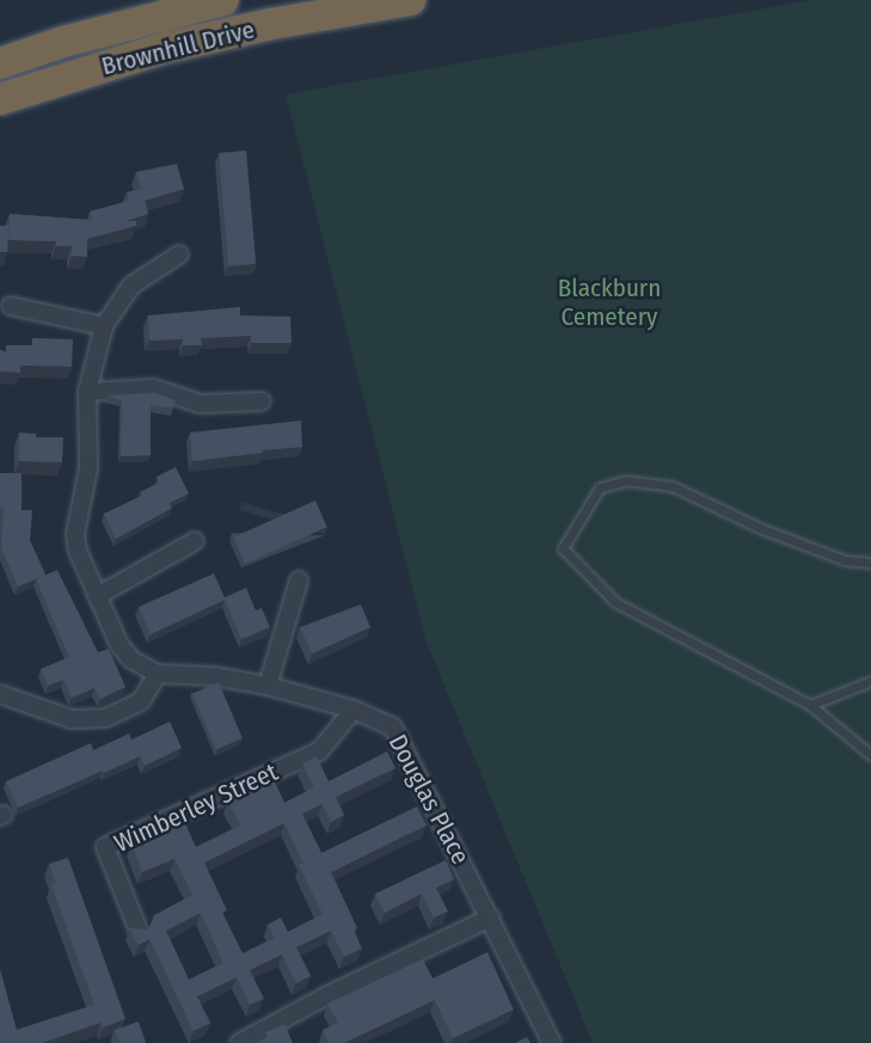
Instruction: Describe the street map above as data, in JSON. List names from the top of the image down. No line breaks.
{"streets":{"highway":["Brownhill Drive"],"street":["Douglas Place","Wimberley Street"]},"crossings":[["Douglas Place","Wimberley Street"]],"parks":["Blackburn Cemetery"]}
